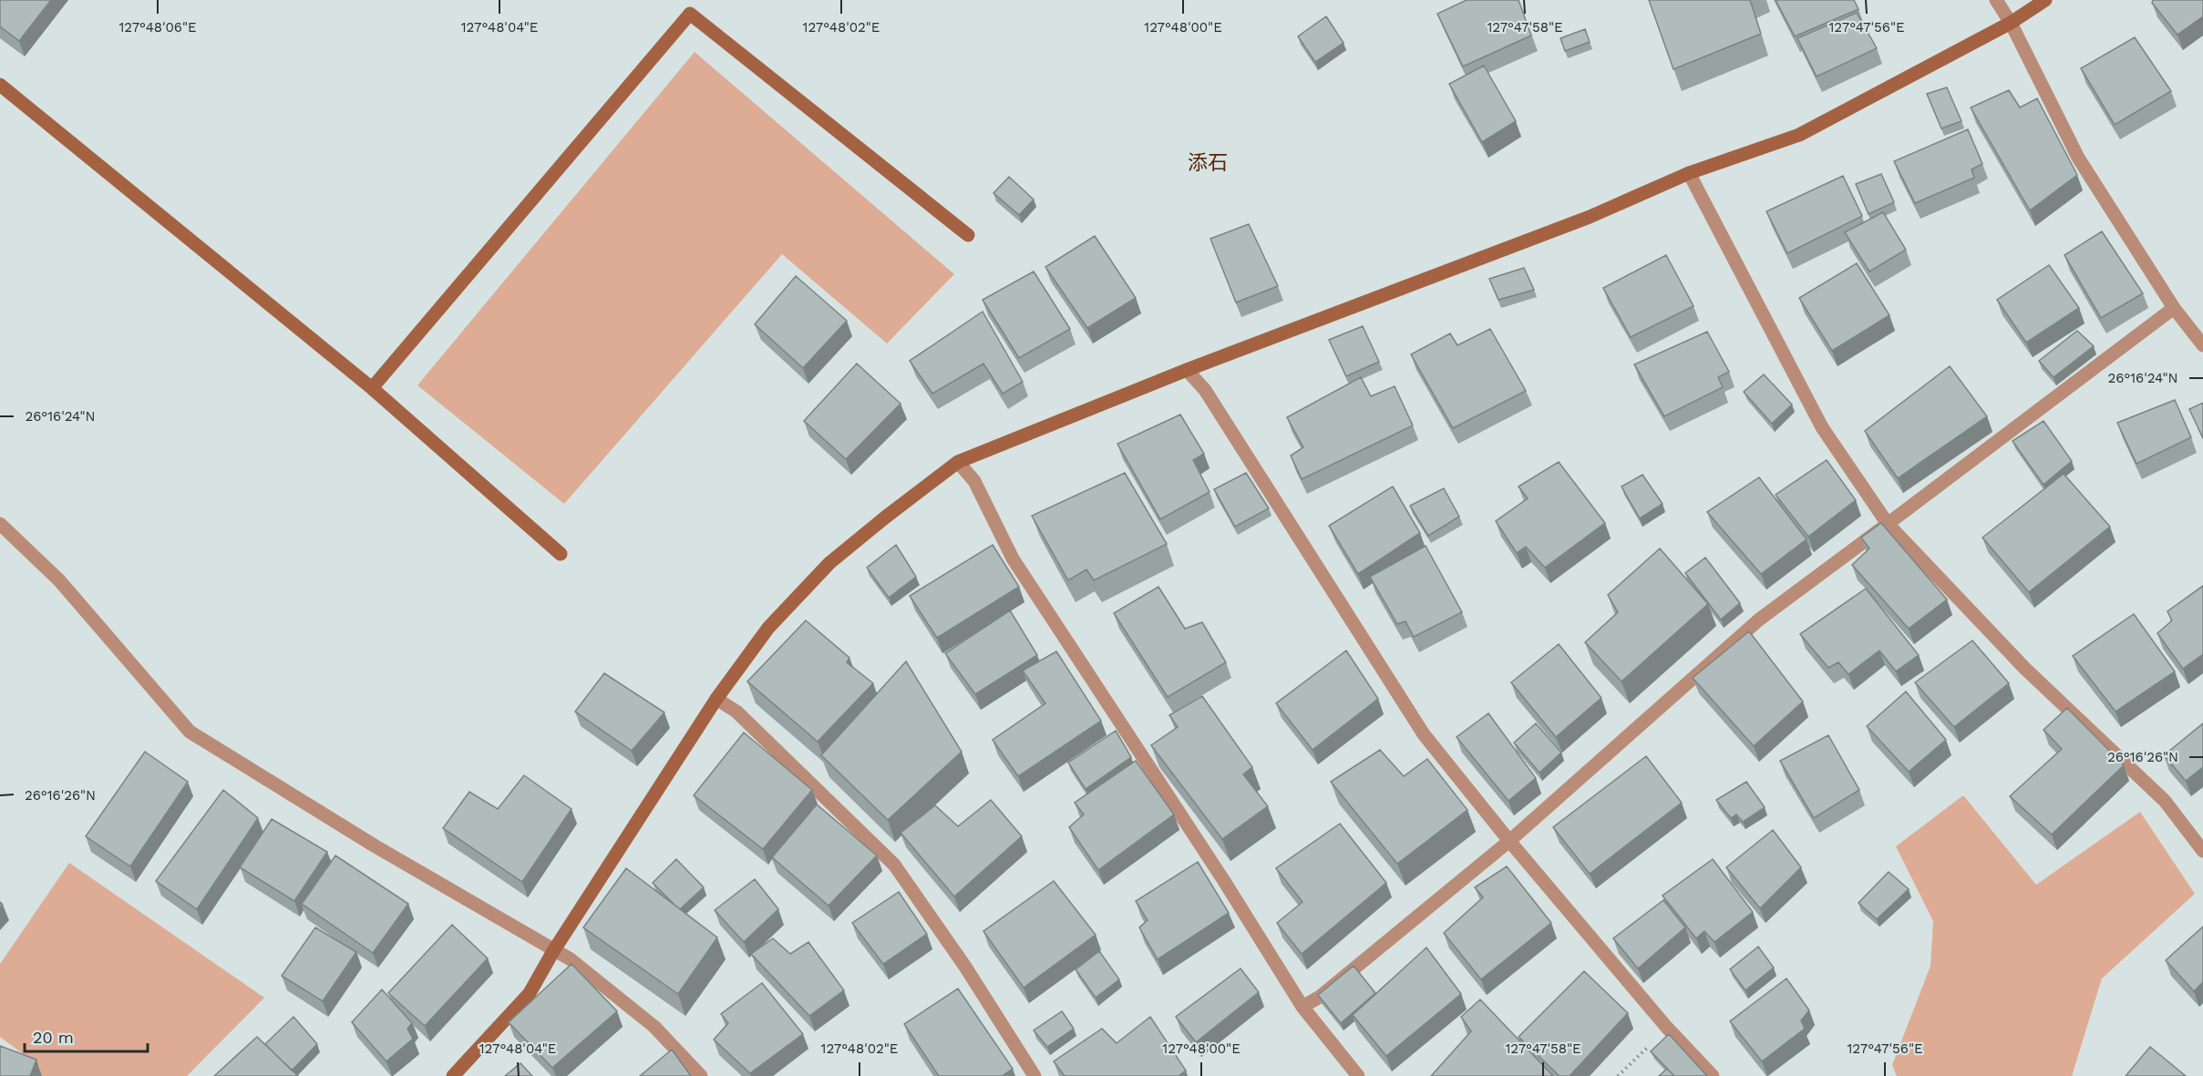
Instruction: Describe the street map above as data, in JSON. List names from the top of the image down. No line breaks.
{"districts":["添石"],"scale_bar":"20 m","coordinates":["127°48'06\"E","127°48'04\"E","127°48'02\"E","127°48'00\"E","127°47'58\"E","127°47'56\"E","26°16'24\"N","26°16'26\"N"]}
